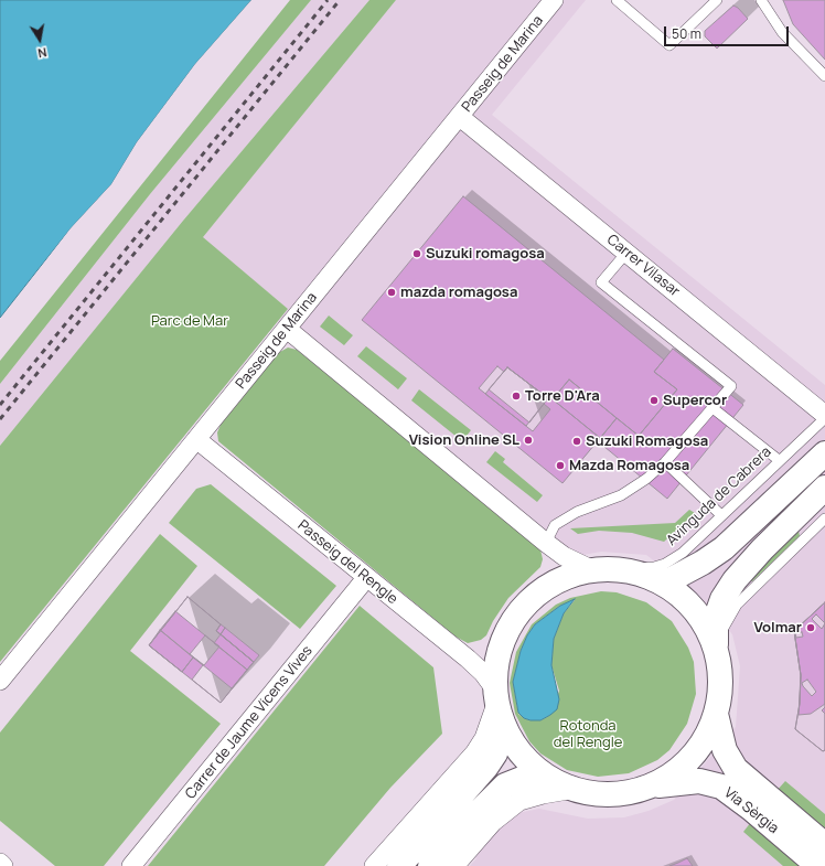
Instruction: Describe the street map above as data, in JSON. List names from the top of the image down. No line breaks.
{"streets":{"main road":["Via Sèrgia"],"street":["Passeig de Marina","Carrer Vilasar","Passeig del Rengle","Carrer de Jaume Vicens Vives"],"lane":["Avinguda de Cabrera"]},"crossings":[["Passeig de Marina","Carrer Vilasar"],["Passeig de Marina","Passeig del Rengle"],["Carrer Vilasar","Avinguda de Cabrera"],["Passeig del Rengle","Carrer de Jaume Vicens Vives"]],"parks":["Parc de Mar","Rotonda del Rengle"],"places":["Suzuki romagosa","mazda romagosa","Torre D'Ara","Supercor","Vision Online SL","Suzuki Romagosa","Mazda Romagosa","Volmar"],"scale_bar":"50 m","north":"bottom"}
